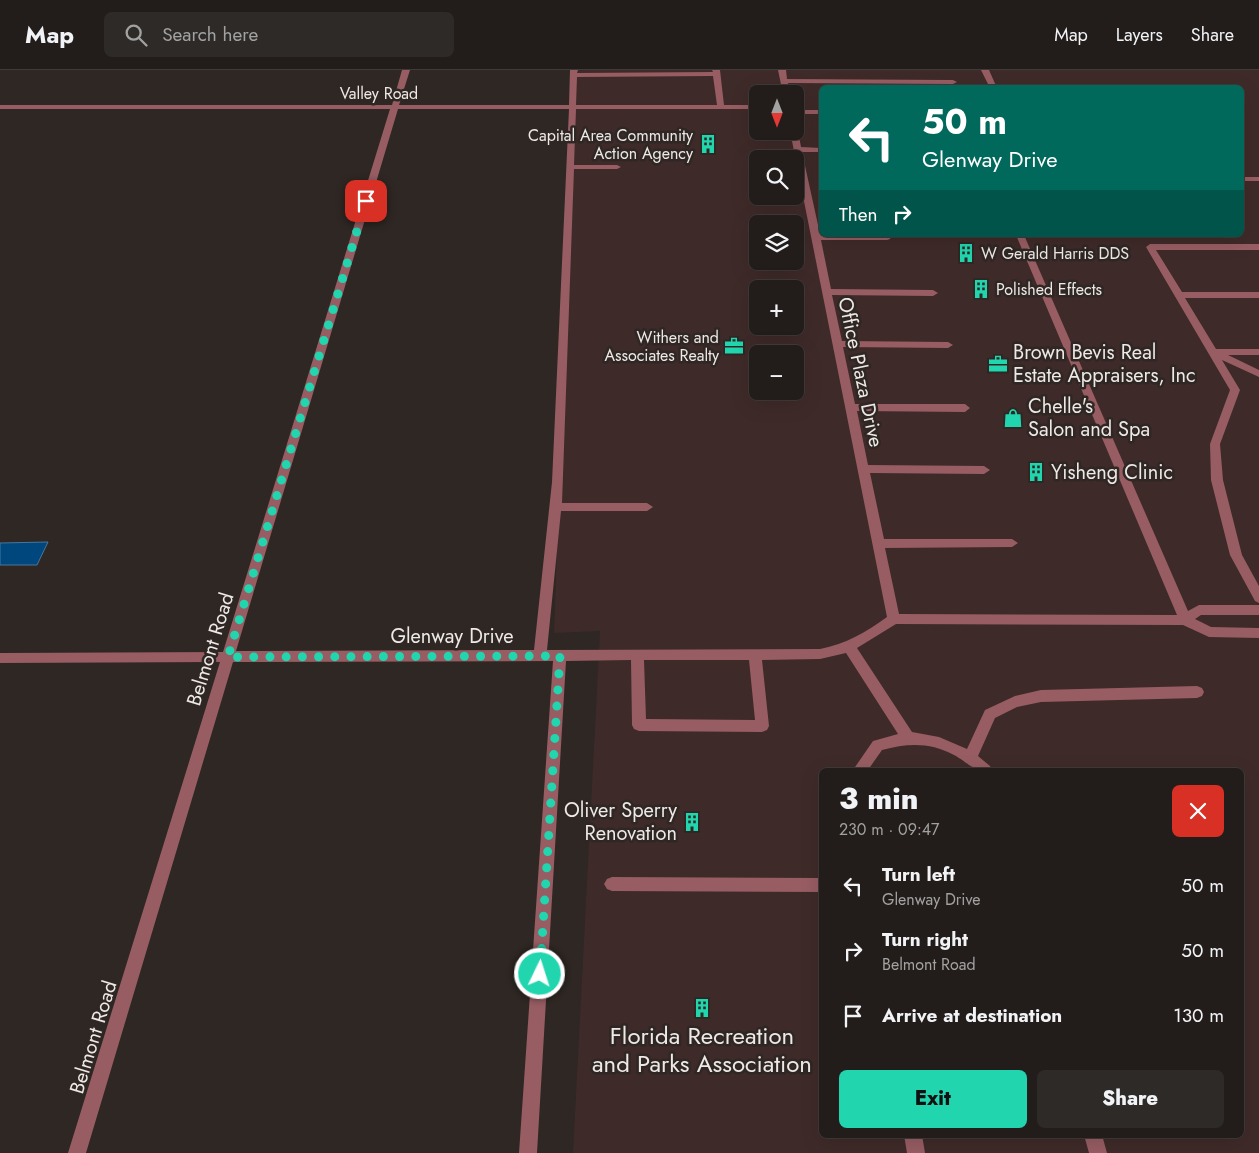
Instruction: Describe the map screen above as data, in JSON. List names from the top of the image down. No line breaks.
{"streets":{"street":["Valley Road","Office Plaza Drive","Glenway Drive","Belmont Road"]},"crossings":[["Valley Road","Belmont Road"],["Office Plaza Drive","Glenway Drive"],["Glenway Drive","Belmont Road"]],"places":{"building":["Capital Area Community Action Agency","W Gerald Harris DDS","Polished Effects","Yisheng Clinic","Oliver Sperry Renovation","Florida Recreation and Parks Association"],"office":["Withers and Associates Realty","Brown Bevis Real Estate Appraisers, Inc"],"shop":["Chelle's Salon and Spa"]},"north":"bottom","page":{"header":"Map","search":"Search here","nav":["Map","Layers","Share"],"map_buttons":["+","−"],"turn":["50 m","Glenway Drive"],"then":"Then","heading":["3 min","230 m · 09:47"],"list":[{"name":"Turn left","note":"Glenway Drive","value":"50 m"},{"name":"Turn right","note":"Belmont Road","value":"50 m"},{"name":"Arrive at destination","value":"130 m"}],"buttons":["Exit","Share"]}}
